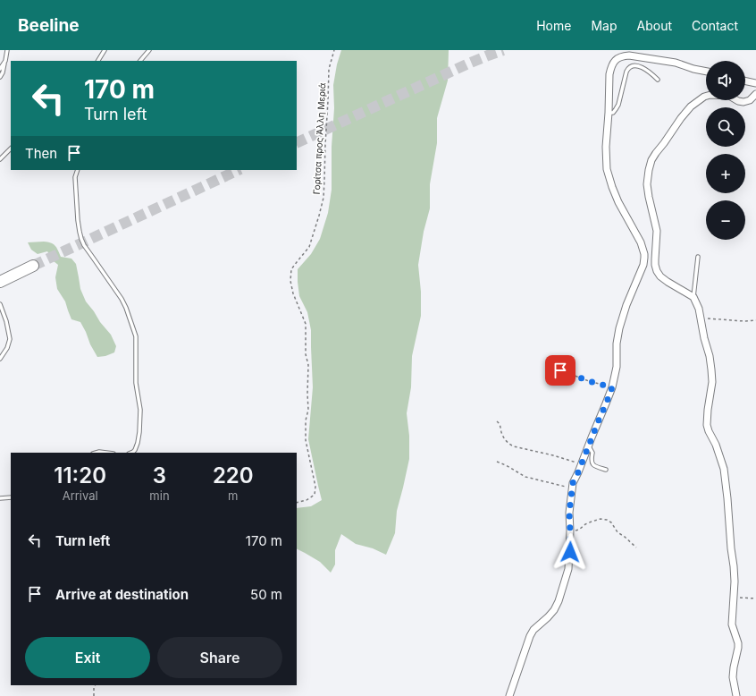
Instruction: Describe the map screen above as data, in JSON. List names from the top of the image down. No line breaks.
{"streets":{"path":["Γορίτσα προς Άλλη Μεριά"]},"page":{"header":"Beeline","nav":["Home","Map","About","Contact"],"map_buttons":["+","−"],"turn":["170 m","Turn left"],"then":"Then","eta":["11:20","Arrival","3","min","220","m"],"list":[{"name":"Turn left","value":"170 m"},{"name":"Arrive at destination","value":"50 m"}],"buttons":["Exit","Share"]}}
